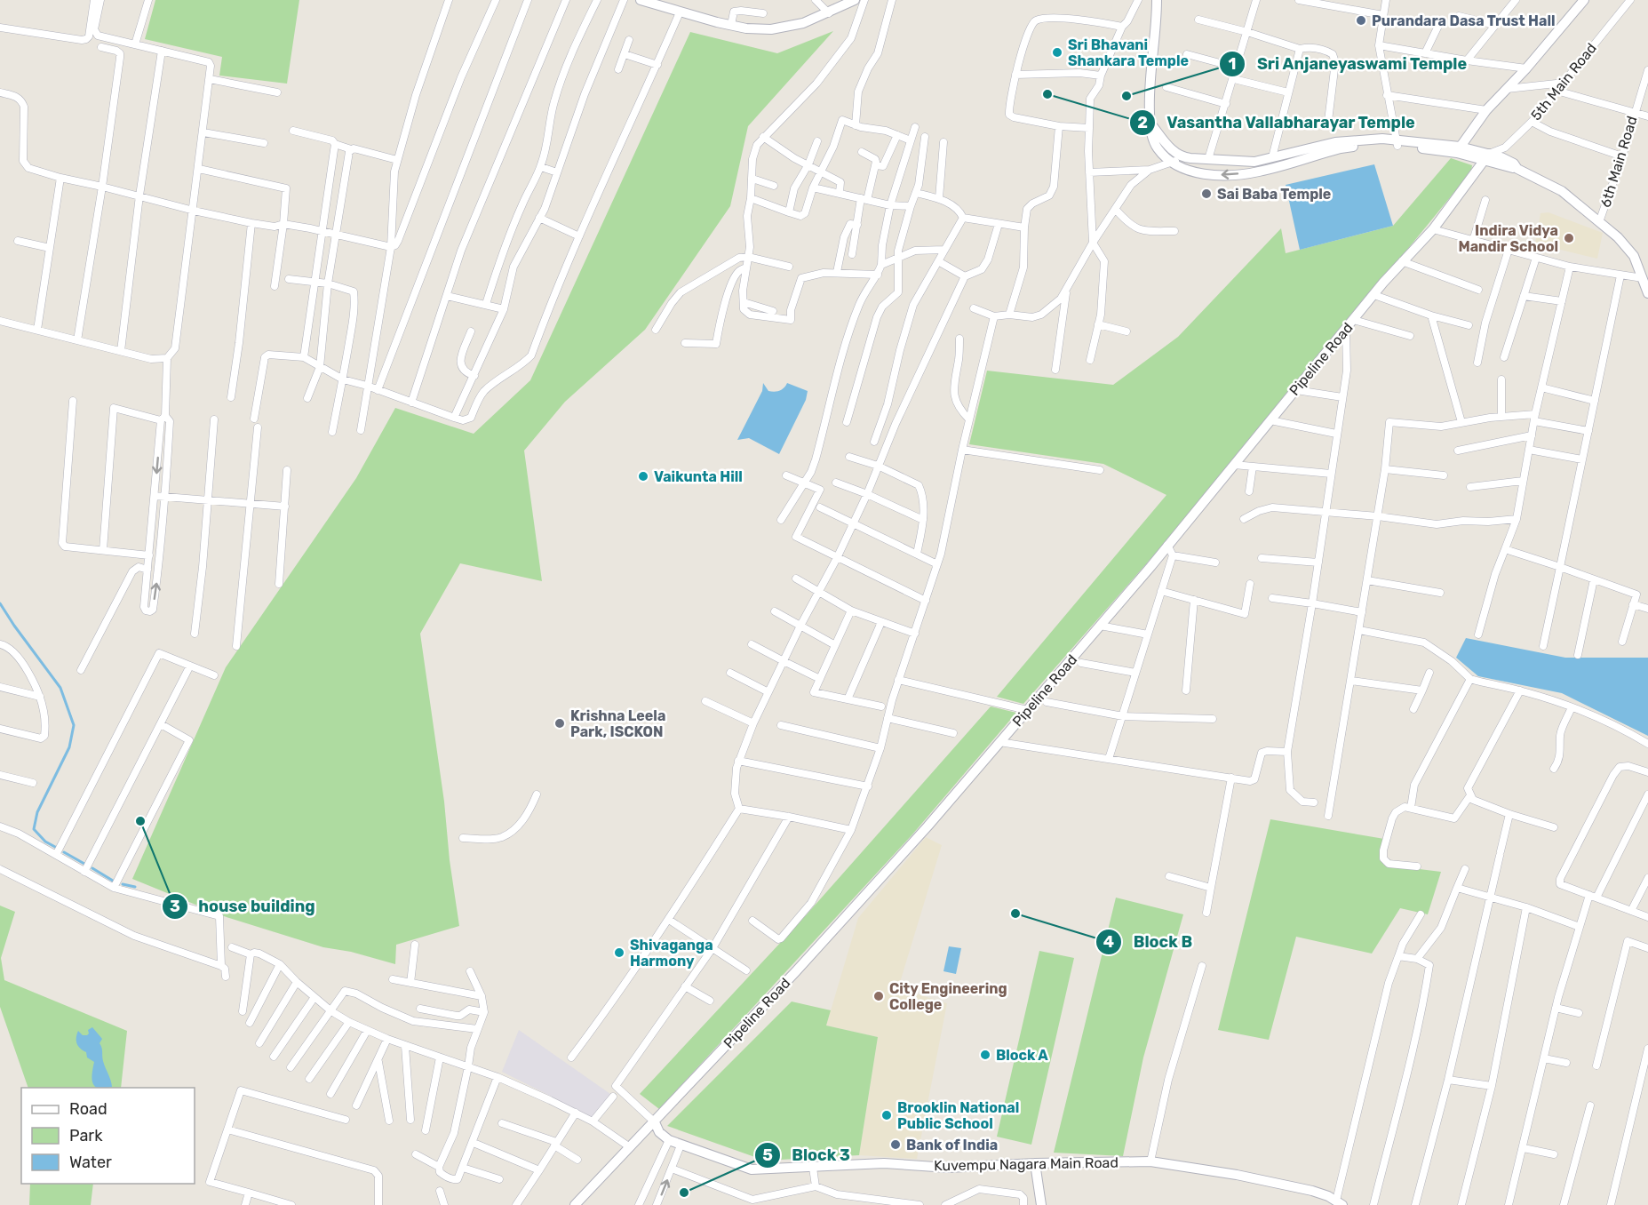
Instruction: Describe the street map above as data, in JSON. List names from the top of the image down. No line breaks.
{"streets":{"street":["5th Main Road","6th Main Road","Pipeline Road","Kuvempu Nagara Main Road"]},"crossings":[["5th Main Road","Pipeline Road"],["Pipeline Road","Kuvempu Nagara Main Road"]],"places":["Purandara Dasa Trust Hall","Sri Bhavani Shankara Temple","Vasantha Vallabharayar Temple","Sri Anjaneyaswami Temple","Sai Baba Temple","Indira Vidya Mandir School","Vaikunta Hill","Krishna Leela Park, ISCKON","house building","Block B","Shivaganga Harmony","City Engineering College","Block A","Brooklin National Public School","Bank of India","Block 3"],"legend":["Road","Park","Water"]}
